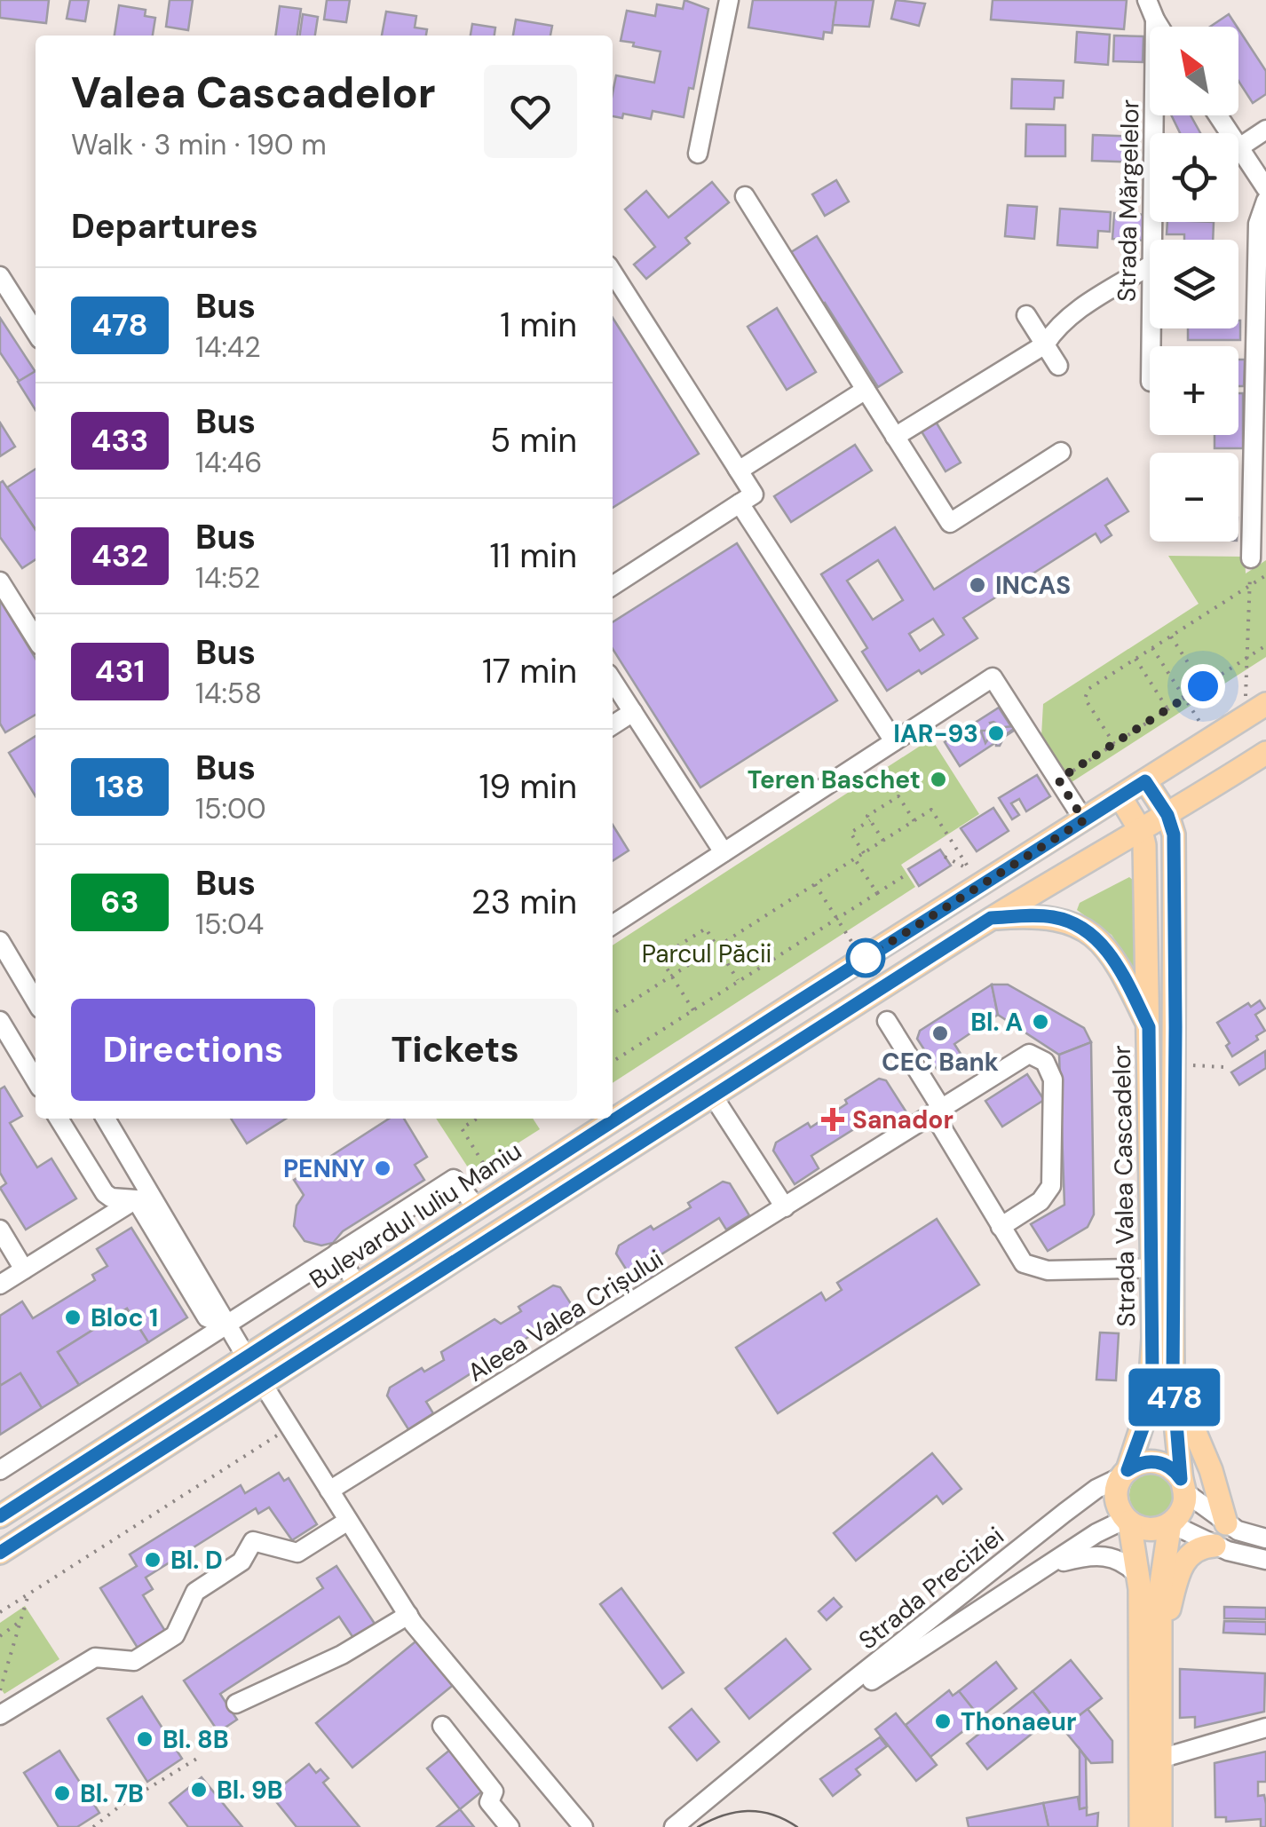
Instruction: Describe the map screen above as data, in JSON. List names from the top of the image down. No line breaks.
{"streets":{"main road":["Strada Valea Cascadelor","Bulevardul Iuliu Maniu"],"street":["Strada Mărgelelor","Aleea Valea Crișului","Strada Preciziei"]},"crossings":[["Strada Valea Cascadelor","Bulevardul Iuliu Maniu"],["Strada Valea Cascadelor","Strada Preciziei"]],"parks":["Parcul Păcii"],"places":{"other":["INCAS","IAR-93","Teren Baschet","Bl. A","CEC Bank","PENNY","Bloc 1","Bl. D","Thonaeur","Bl. 8B","Bl. 9B","Bl. 7B"],"health":["Sanador"]},"lines":["bus line 478"],"north":"top left","page":{"on_map":"478","map_buttons":["+","−"],"heading":[["Valea Cascadelor","Walk · 3 min · 190 m"],"Departures"],"list":[{"mark":"478","name":"Bus","note":"14:42","value":"1 min"},{"mark":"433","name":"Bus","note":"14:46","value":"5 min"},{"mark":"432","name":"Bus","note":"14:52","value":"11 min"},{"mark":"431","name":"Bus","note":"14:58","value":"17 min"},{"mark":"138","name":"Bus","note":"15:00","value":"19 min"},{"mark":"63","name":"Bus","note":"15:04","value":"23 min"}],"buttons":["Directions","Tickets"]}}
